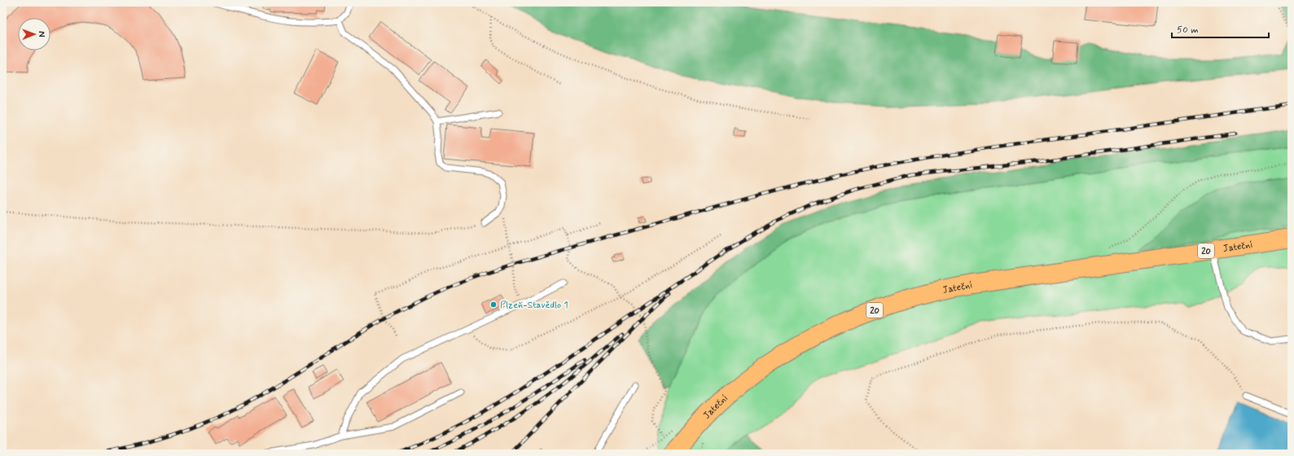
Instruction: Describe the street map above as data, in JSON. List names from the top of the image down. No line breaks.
{"streets":{"main road":["Jateční","20"]},"places":["Plzeň-Stavědlo 1"],"scale_bar":"50 m","north":"right"}
